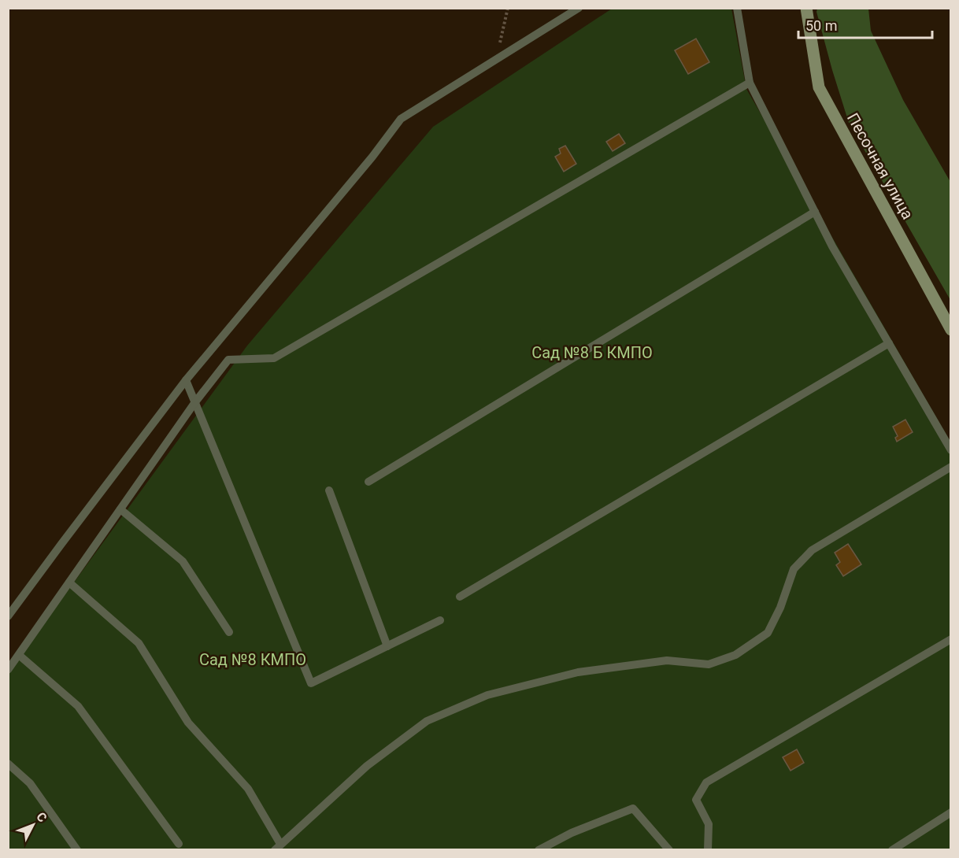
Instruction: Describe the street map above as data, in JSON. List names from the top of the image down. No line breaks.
{"streets":{"main road":["Песочная улица"]},"parks":["Сад №8 Б КМПО","Сад №8 КМПО"],"scale_bar":"50 m","north":"top right"}
